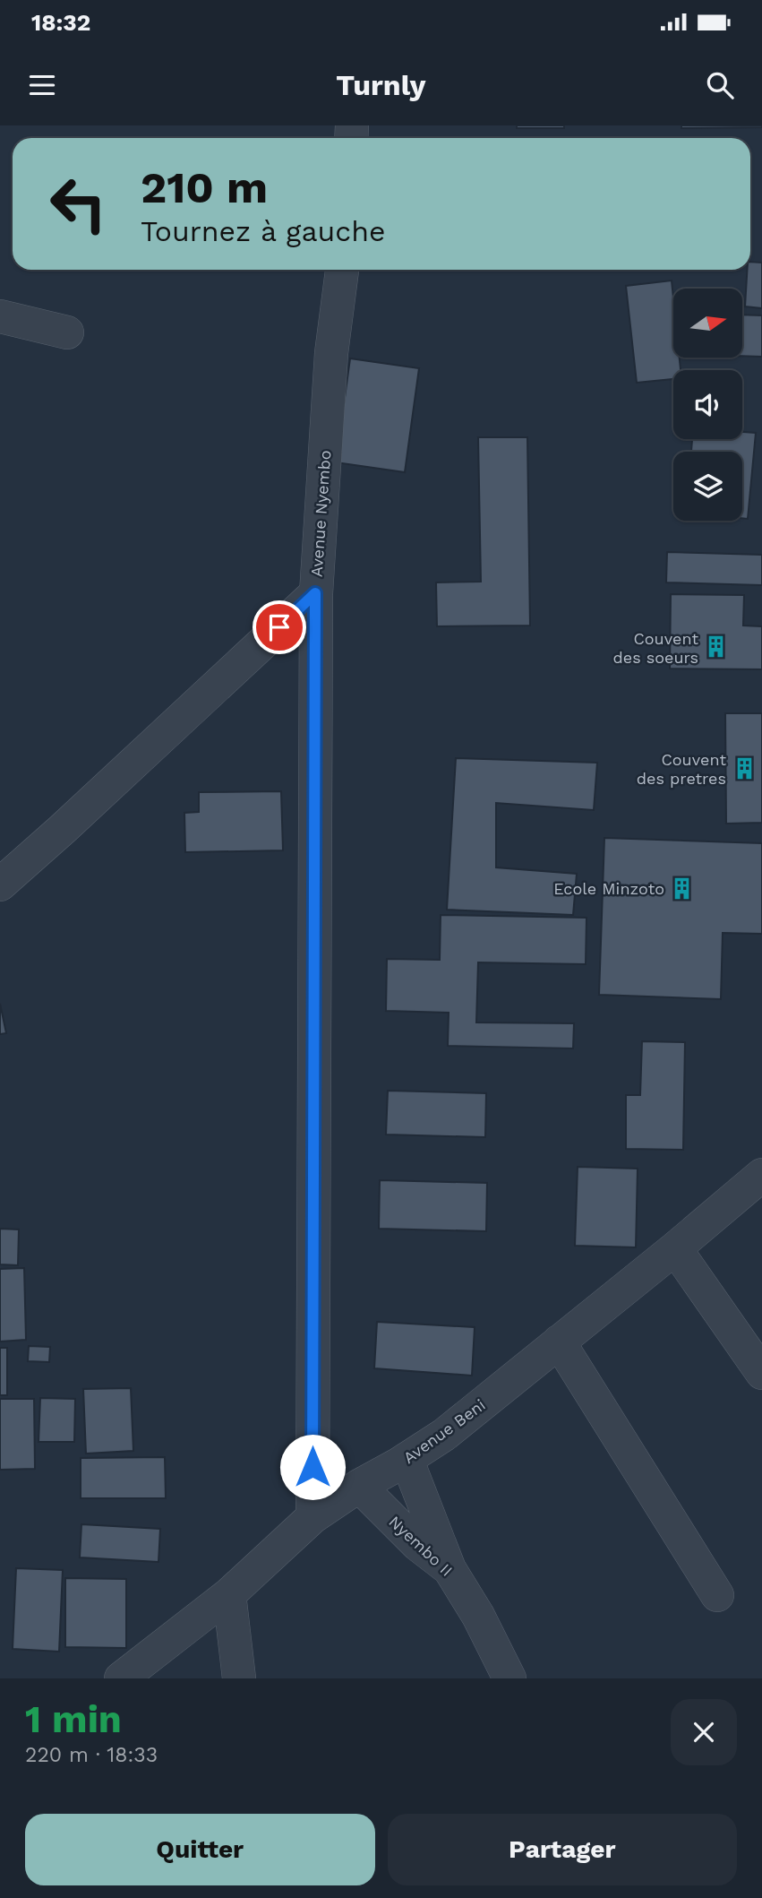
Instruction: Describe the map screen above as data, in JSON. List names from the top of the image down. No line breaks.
{"streets":{"street":["Avenue Nyembo","Avenue Beni","Nyembo II"]},"crossings":[["Avenue Nyembo","Avenue Beni"],["Avenue Beni","Nyembo II"]],"places":{"building":["Couvent des soeurs","Couvent des pretres","Ecole Minzoto"]},"north":"right","page":{"status":"18:32","header":"Turnly","turn":["210 m","Tournez à gauche"],"heading":["1 min","220 m · 18:33"],"buttons":["Quitter","Partager"]}}
